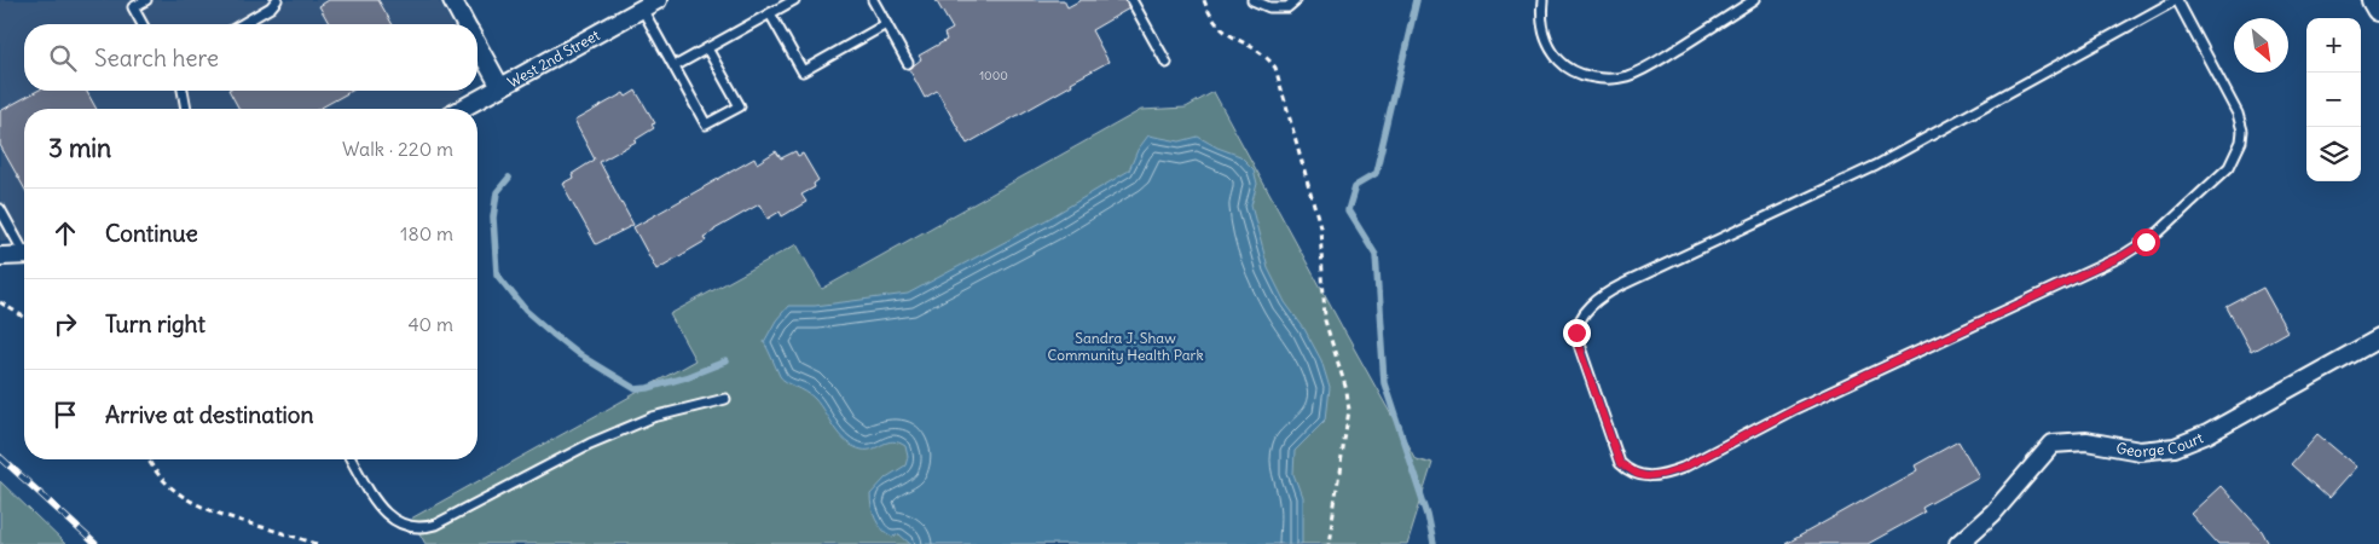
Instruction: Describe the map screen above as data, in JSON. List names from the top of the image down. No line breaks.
{"streets":{"street":["West 2nd Street","George Court"]},"parks":["Sandra J. Shaw Community Health Park"],"house_numbers":["1000"],"north":"bottom right","page":{"map_buttons":["+","−"],"search":"Search here","heading":["3 min","Walk · 220 m"],"list":[["Continue","180 m"],["Turn right","40 m"],"Arrive at destination"]}}
